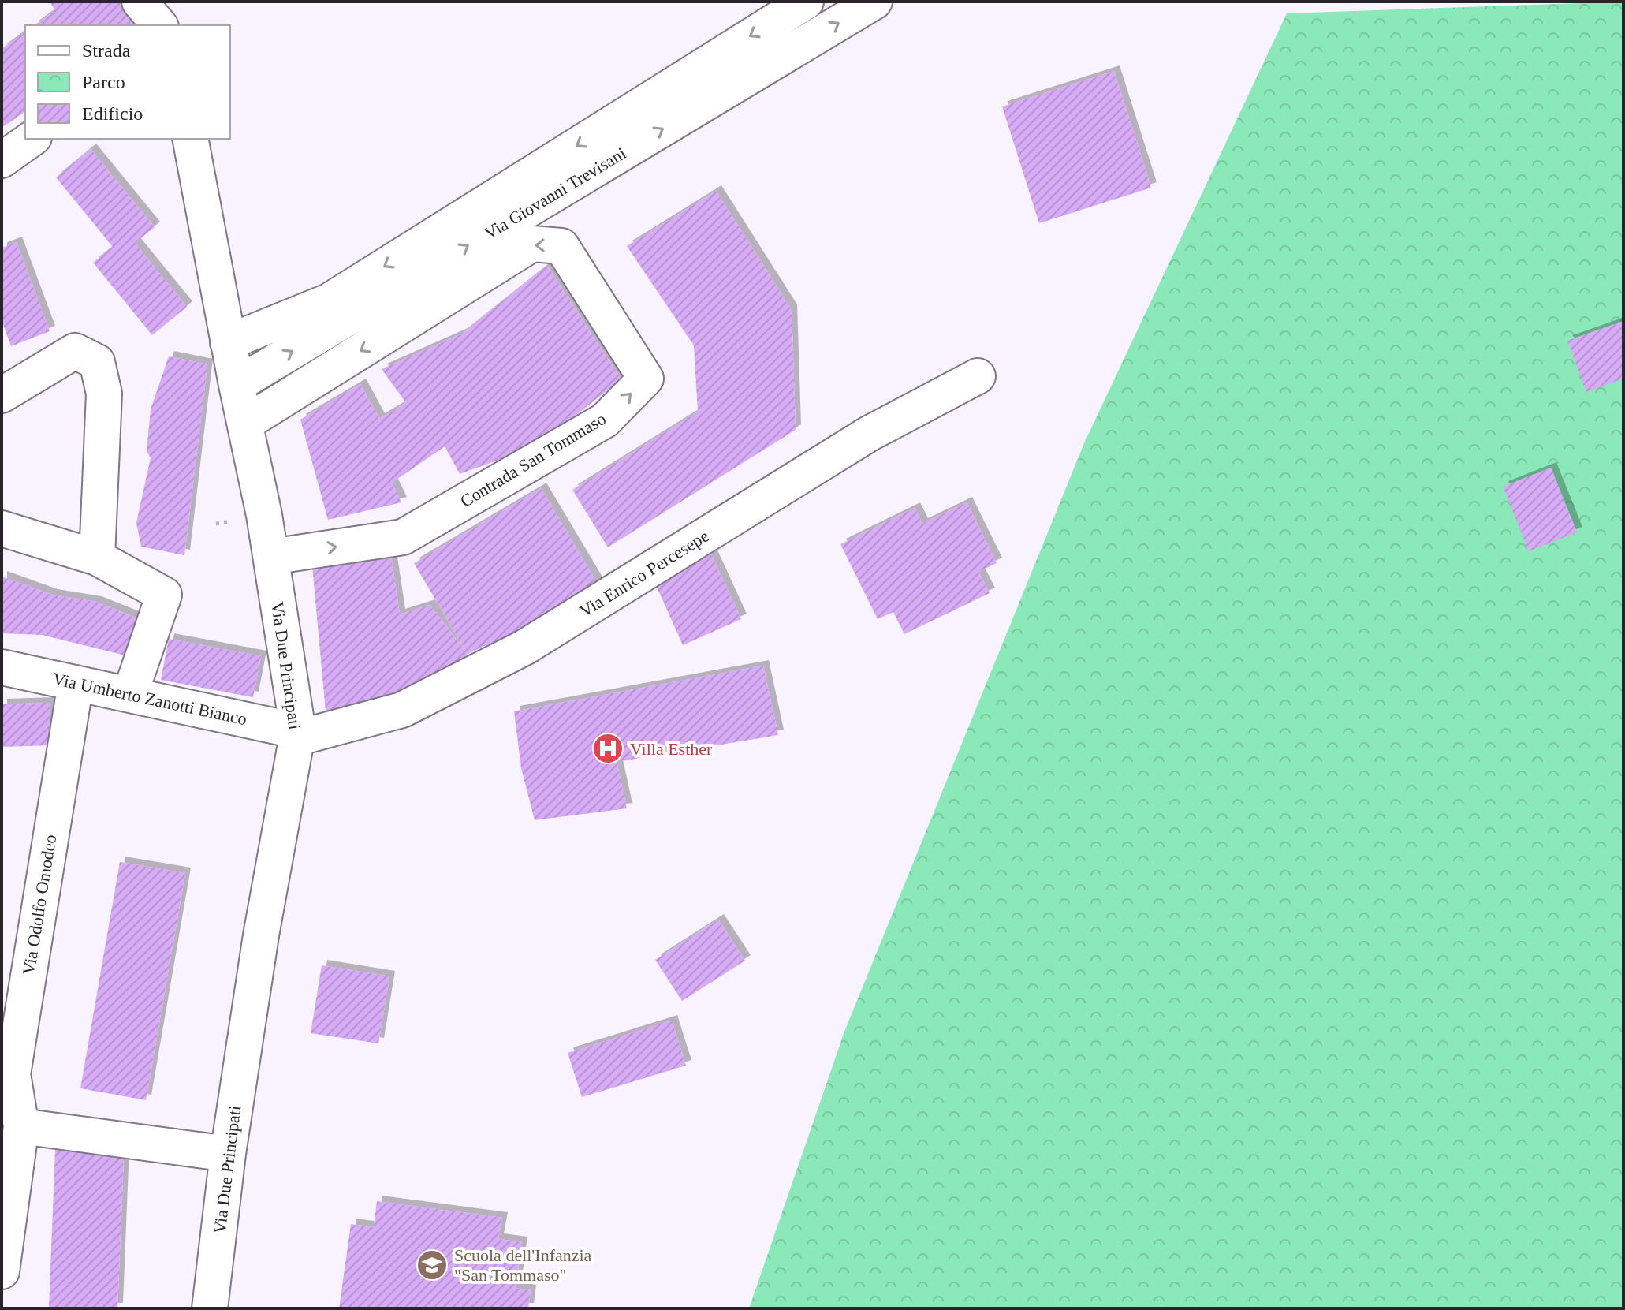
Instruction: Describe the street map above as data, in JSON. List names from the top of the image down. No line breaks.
{"streets":{"street":["Via Giovanni Trevisani","Contrada San Tommaso","Via Enrico Percesepe","Via Due Principati","Via Umberto Zanotti Bianco","Via Odolfo Omodeo"]},"crossings":[["Via Giovanni Trevisani","Via Due Principati"],["Contrada San Tommaso","Via Due Principati"],["Via Enrico Percesepe","Via Due Principati"],["Via Enrico Percesepe","Via Umberto Zanotti Bianco"],["Via Due Principati","Via Umberto Zanotti Bianco"],["Via Umberto Zanotti Bianco","Via Odolfo Omodeo"]],"places":{"hospital":["Villa Esther"],"school or university":["Scuola dell'Infanzia \"San Tommaso\""]},"legend":["Strada","Parco","Edificio"]}
